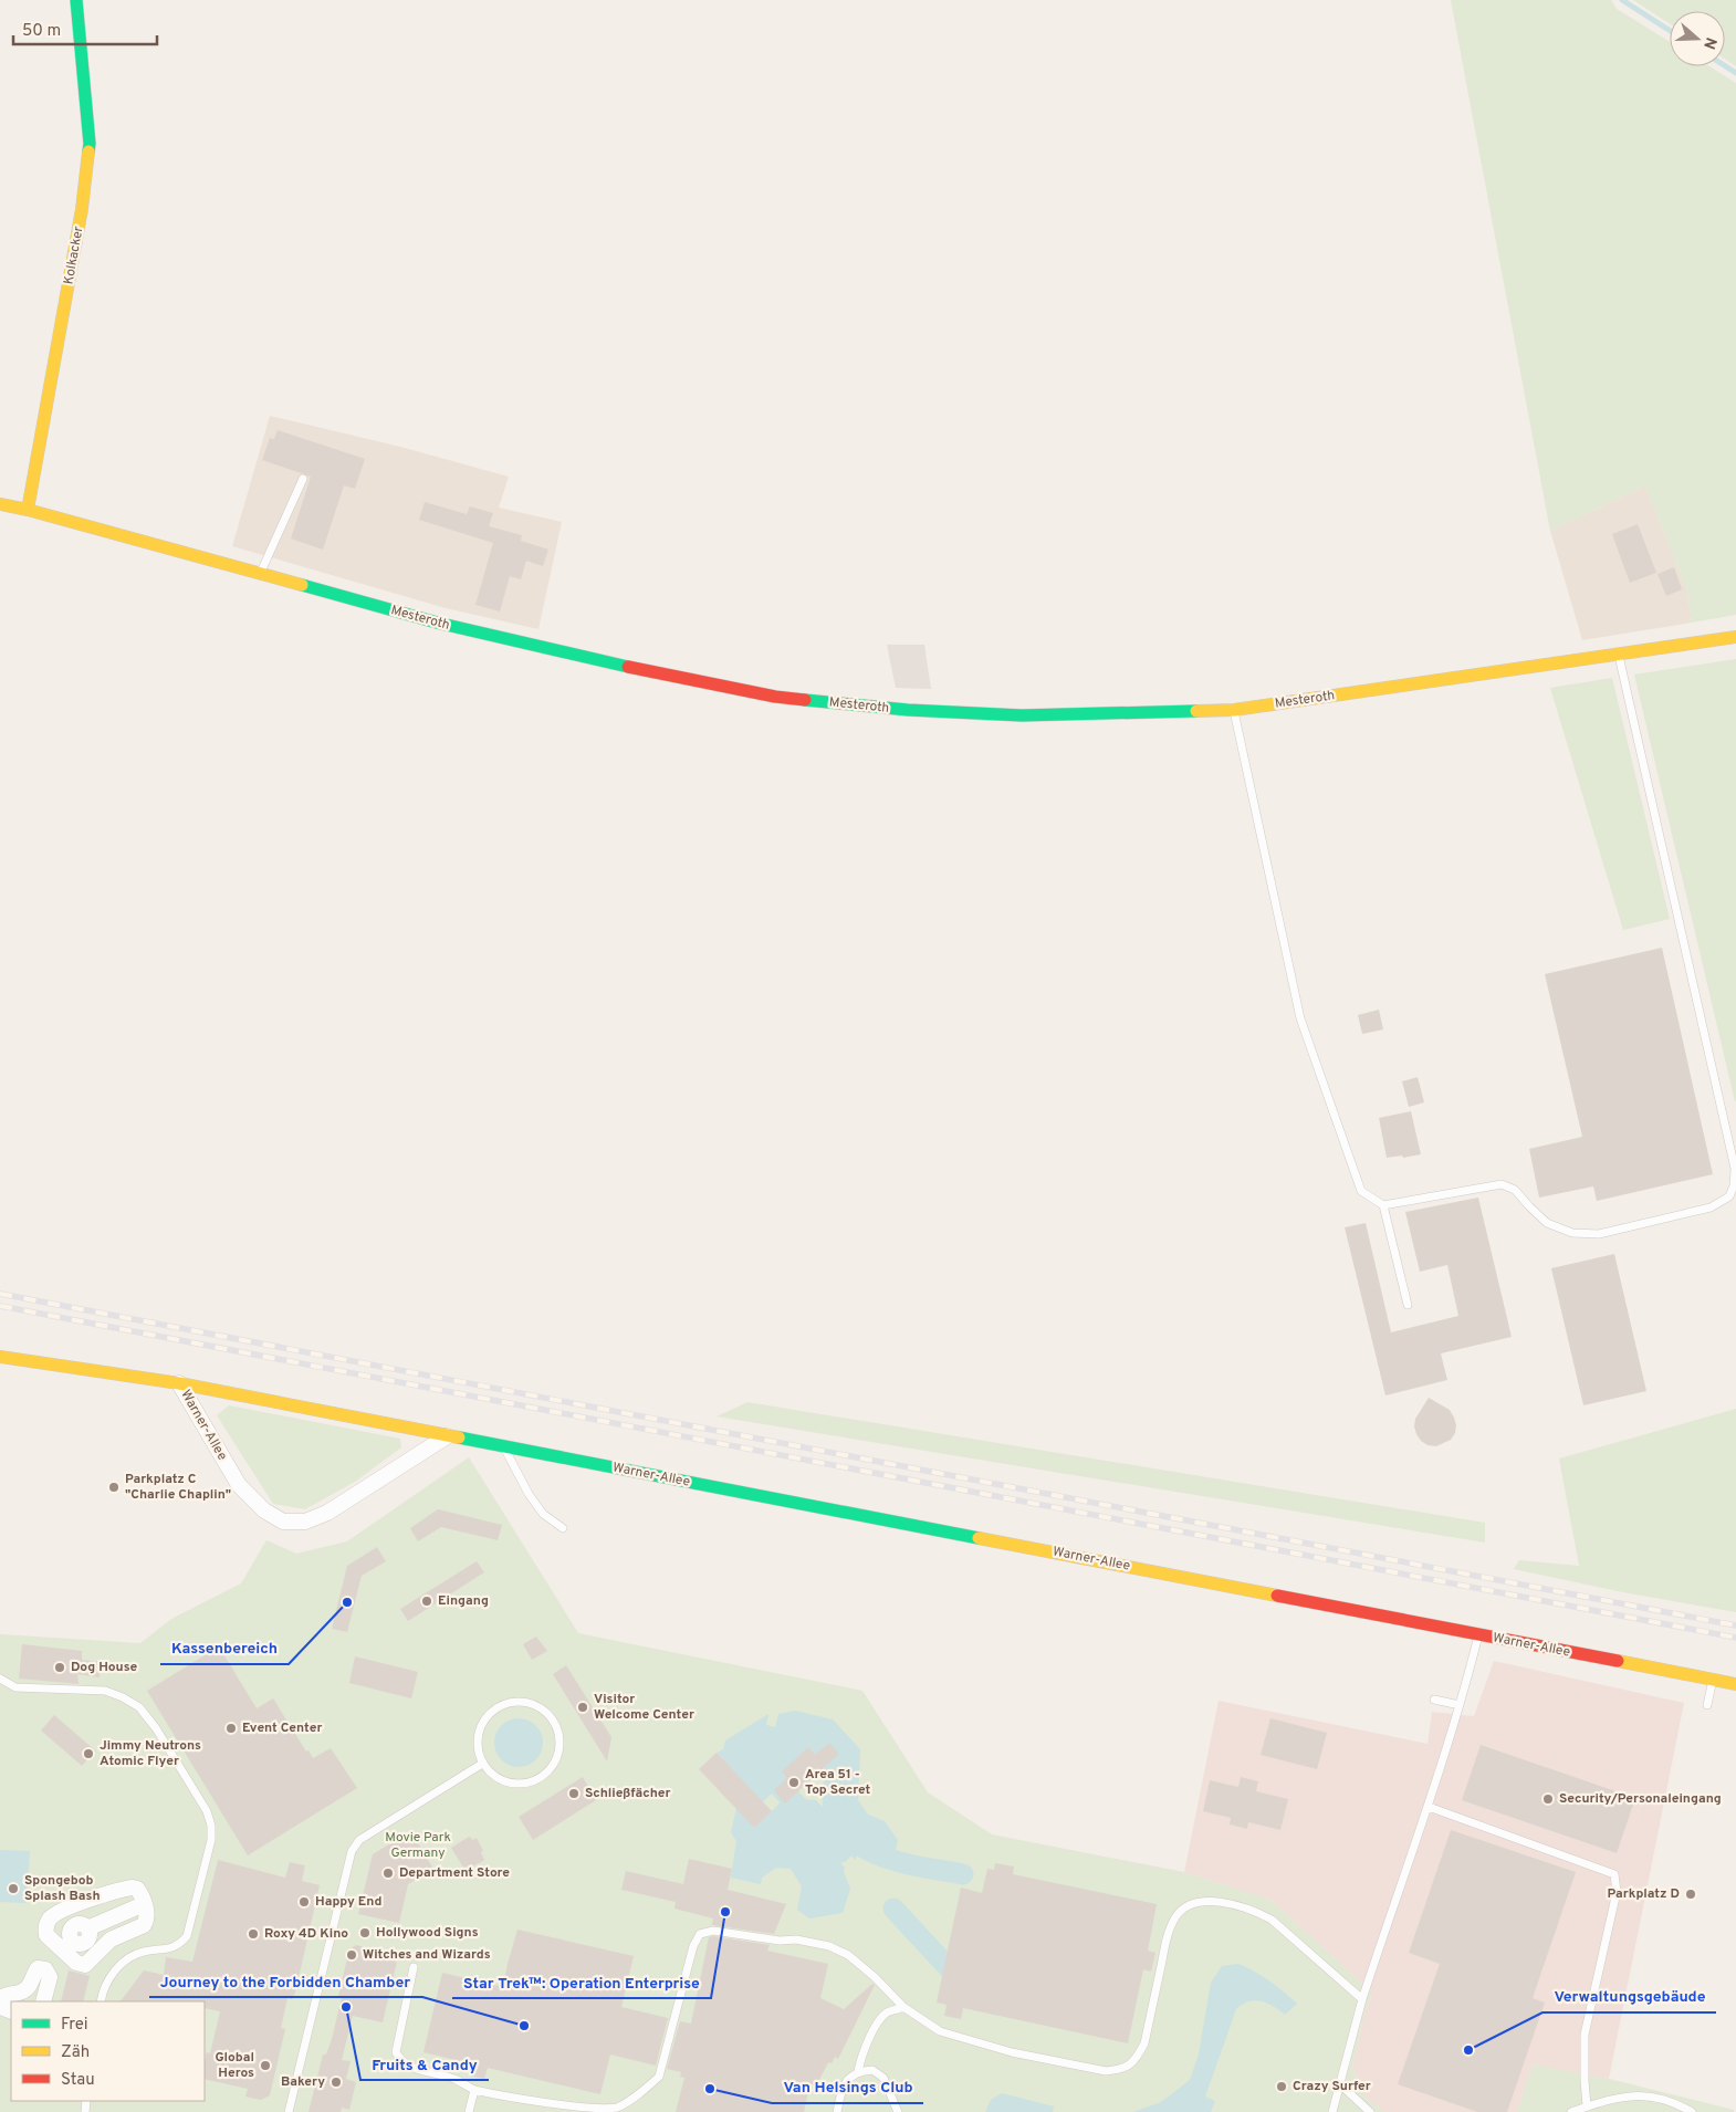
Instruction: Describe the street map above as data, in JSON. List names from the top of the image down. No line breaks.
{"streets":{"street":["Kolkacker","Mesteroth","Warner-Allee"]},"crossings":[["Kolkacker","Mesteroth"]],"parks":["Movie Park Germany"],"places":["Parkplatz C \"Charlie Chaplin\"","Eingang","Kassenbereich","Dog House","Visitor Welcome Center","Event Center","Jimmy Neutrons Atomic Flyer","Area 51 - Top Secret","Schließfächer","Security/Personaleingang","Department Store","Spongebob Splash Bash","Parkplatz D","Happy End","Star Trek™: Operation Enterprise","Hollywood Signs","Roxy 4D Kino","Witches and Wizards","Fruits & Candy","Journey to the Forbidden Chamber","Verwaltungsgebäude","Global Heros","Bakery","Crazy Surfer","Van Helsings Club"],"legend":["Frei","Zäh","Stau"],"scale_bar":"50 m","north":"right"}
